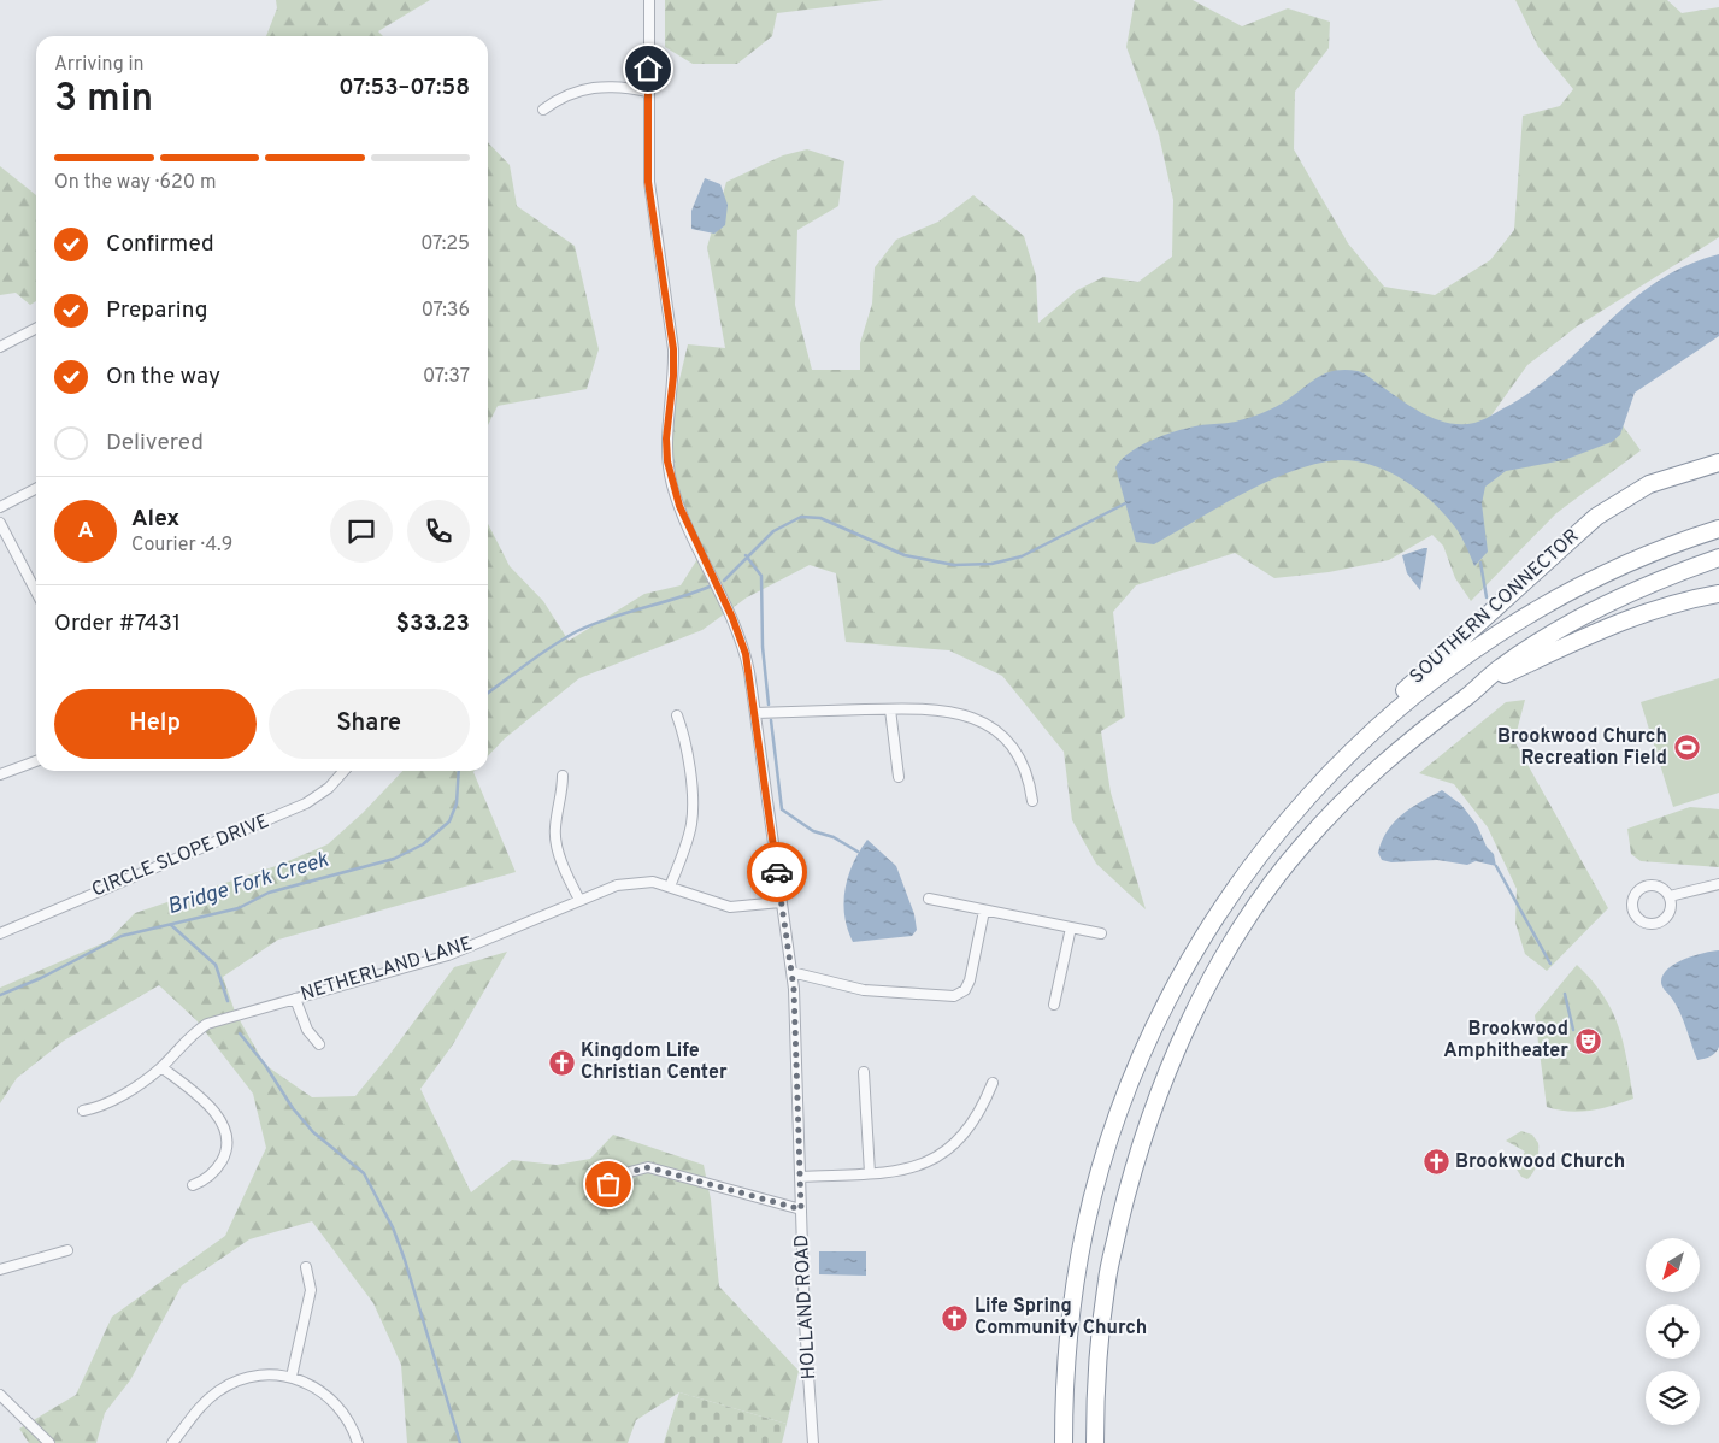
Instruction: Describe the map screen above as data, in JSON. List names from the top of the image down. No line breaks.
{"streets":{"highway":["SOUTHERN CONNECTOR"],"street":["CIRCLE SLOPE DRIVE","NETHERLAND LANE","HOLLAND ROAD"]},"crossings":[["NETHERLAND LANE","HOLLAND ROAD"]],"water":["Bridge Fork Creek"],"places":{"sports":["Brookwood Church Recreation Field"],"theatre":["Brookwood Amphitheater"],"church":["Kingdom Life Christian Center","Brookwood Church","Life Spring Community Church"]},"north":"bottom left","page":{"heading":["3 min","Arriving in","07:53–07:58"],"panel":["Alex","Courier · 4.9","Order #7431","$33.23"],"bar":"On the way · 620 m","list":[["Confirmed","07:25"],["Preparing","07:36"],["On the way","07:37"],"Delivered"],"round":"A","buttons":["Help","Share"]}}
